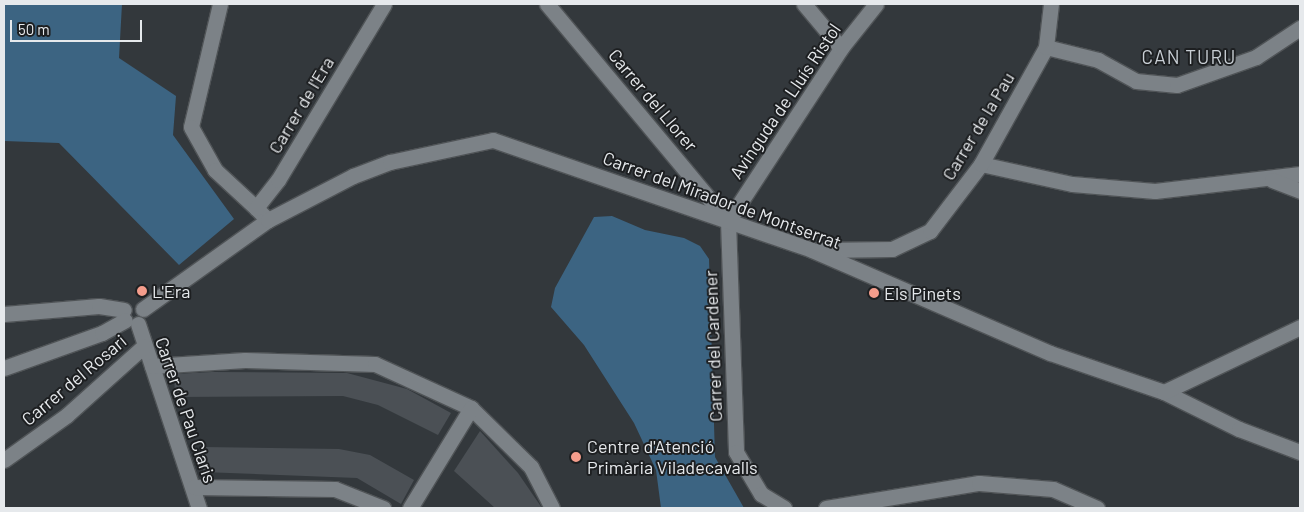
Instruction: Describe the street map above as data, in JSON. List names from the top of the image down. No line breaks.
{"streets":{"street":["Carrer del Llorer","Avinguda de Lluís Ristol","Carrer de l'Era","Carrer de la Pau","Carrer del Mirador de Montserrat","Carrer del Cardener","Carrer del Rosari","Carrer de Pau Claris"]},"crossings":[["Carrer del Llorer","Avinguda de Lluís Ristol"],["Carrer del Llorer","Carrer del Mirador de Montserrat"],["Carrer del Llorer","Carrer del Cardener"],["Avinguda de Lluís Ristol","Carrer del Mirador de Montserrat"],["Avinguda de Lluís Ristol","Carrer del Cardener"],["Carrer de la Pau","Carrer del Mirador de Montserrat"],["Carrer del Mirador de Montserrat","Carrer del Cardener"],["Carrer del Mirador de Montserrat","Carrer de Pau Claris"],["Carrer del Rosari","Carrer de Pau Claris"]],"districts":["CAN TURU"],"places":["L'Era","Els Pinets","Centre d'Atenció Primària Viladecavalls"],"scale_bar":"50 m"}
